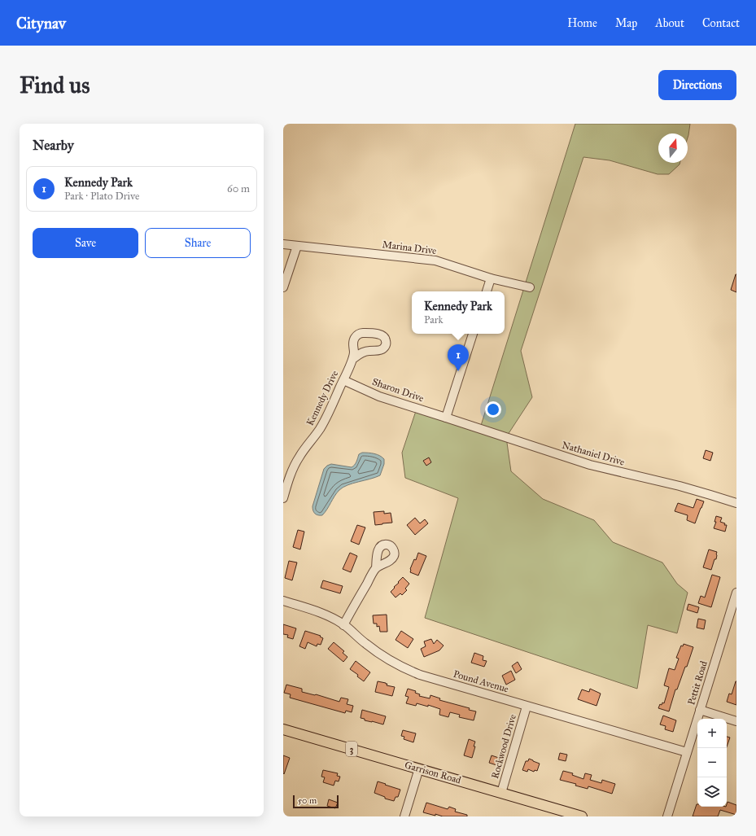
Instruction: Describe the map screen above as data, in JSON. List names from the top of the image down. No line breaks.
{"streets":{"main road":["3","Garrison Road"],"street":["Marina Drive","Sharon Drive","Kennedy Drive","Nathaniel Drive","Pound Avenue","Pettit Road","Rockwood Drive"]},"crossings":[["Sharon Drive","Kennedy Drive"],["Sharon Drive","Nathaniel Drive"],["Pound Avenue","Pettit Road"],["Pound Avenue","Rockwood Drive"],["Rockwood Drive","Garrison Road"]],"scale_bar":"50 m","north":"top","page":{"header":"Citynav","nav":["Home","Map","About","Contact"],"buttons":["Directions",["Save","Share"]],"title":"Find us","heading":"Nearby","list":[{"mark":"1","name":"Kennedy Park","note":"Park · Plato Drive","value":"60 m"}],"popup":["Kennedy Park","Park"],"pins":"1","map_buttons":["+","−"],"scale":"50 m"}}
